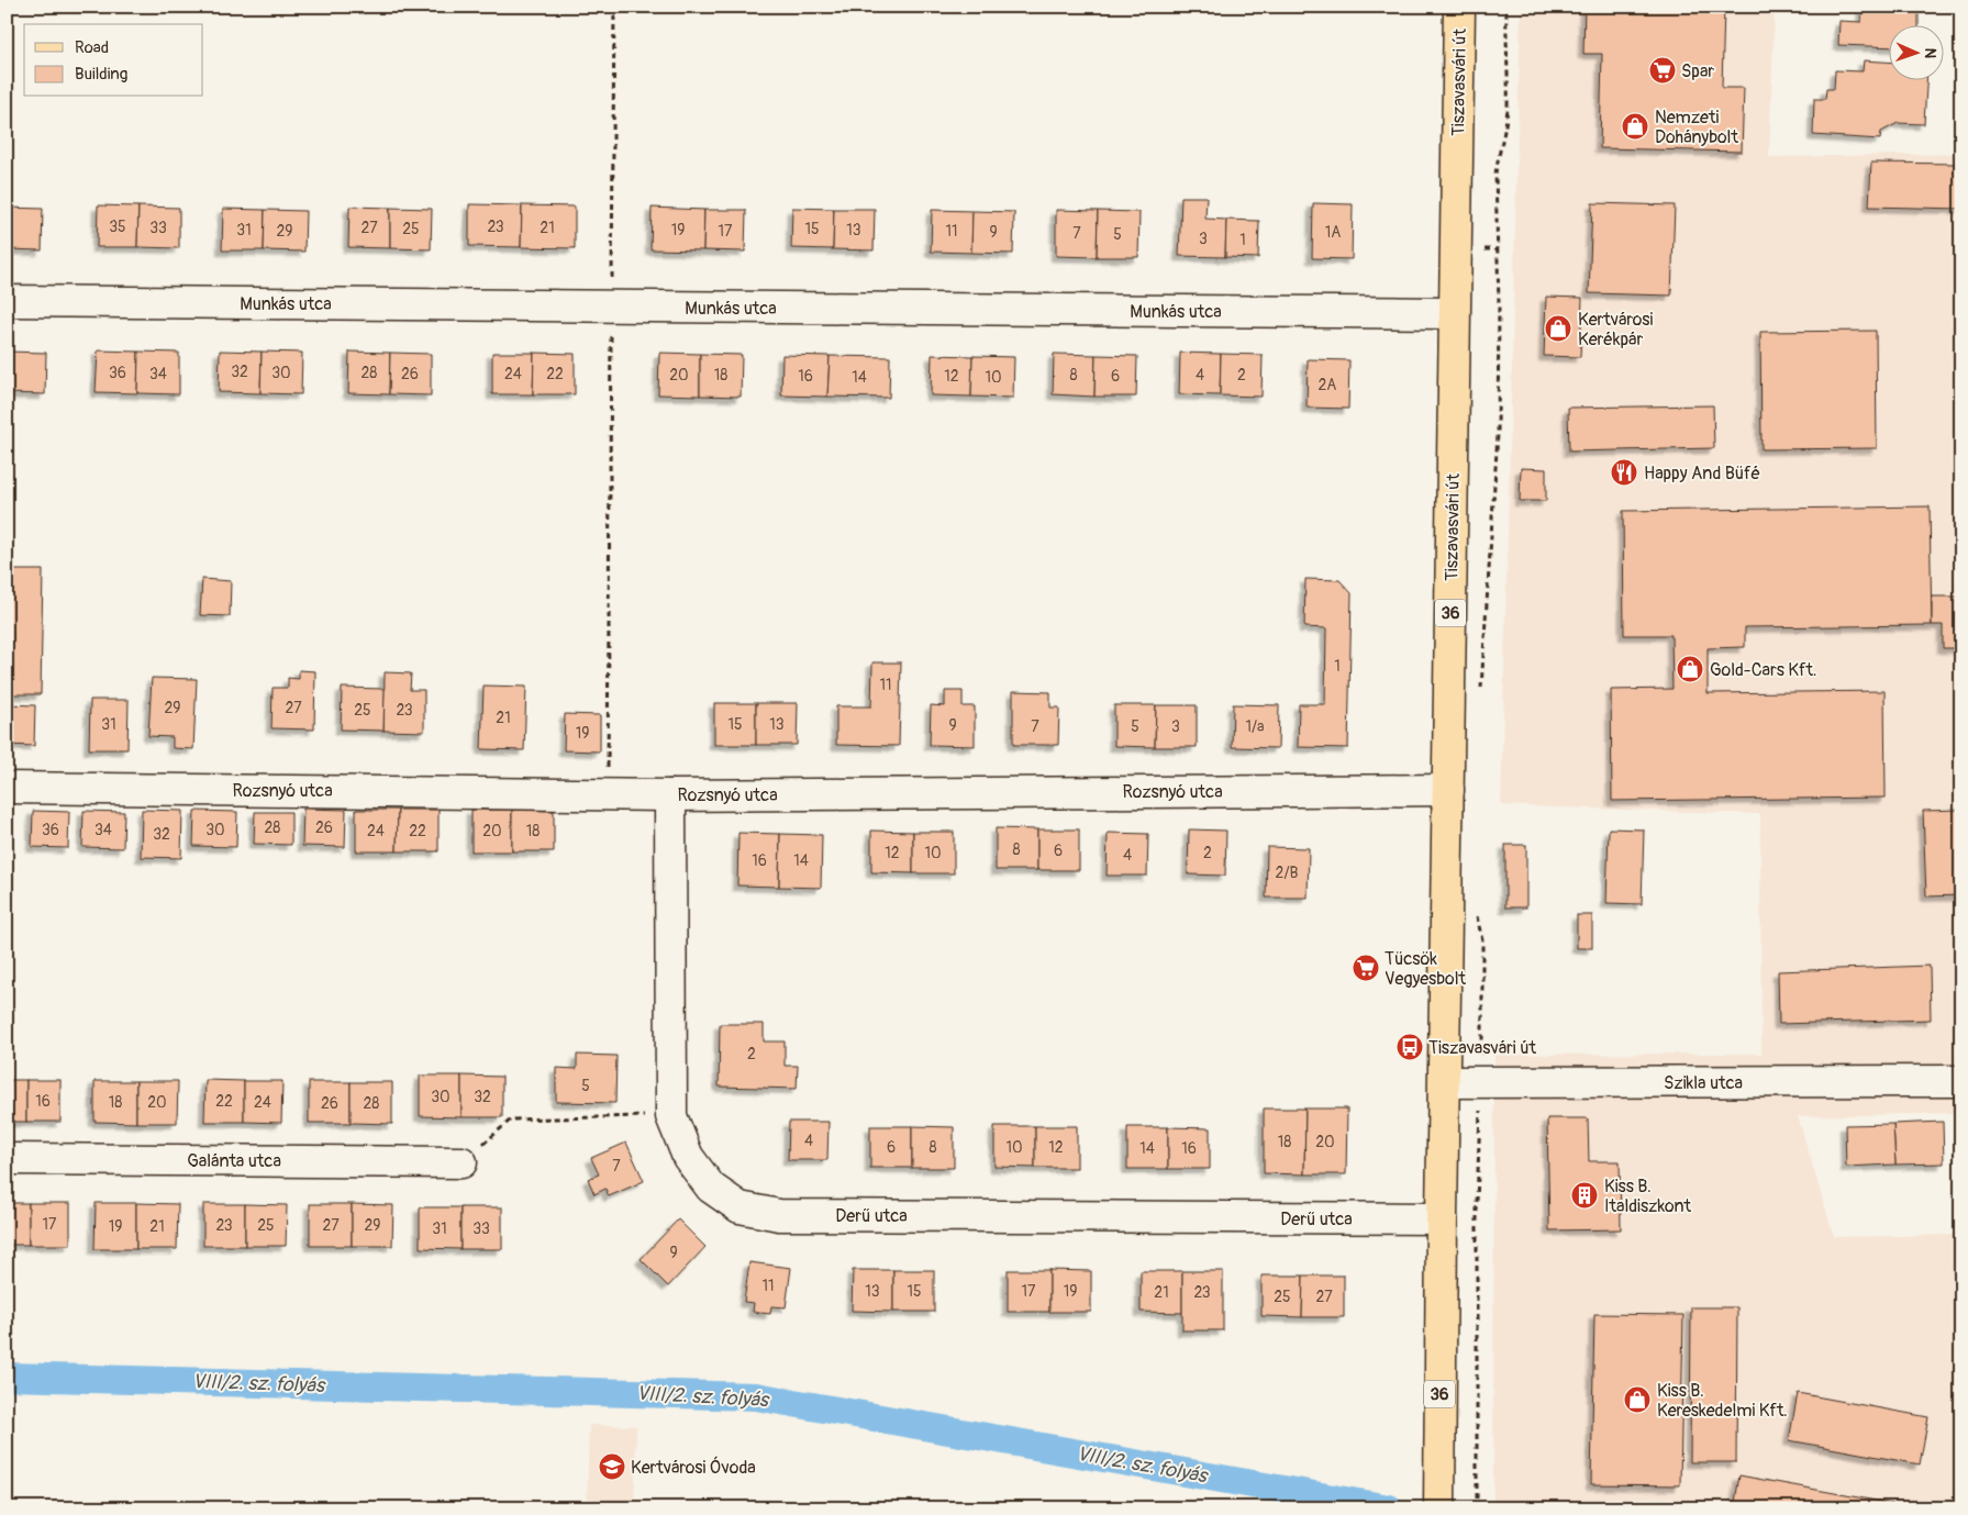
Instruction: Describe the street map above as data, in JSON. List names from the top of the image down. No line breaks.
{"streets":{"main road":["Tiszavasvári út","36"],"street":["Munkás utca","Rozsnyó utca","Szikla utca","Galánta utca","Derű utca"]},"crossings":[["Tiszavasvári út","Munkás utca"],["Tiszavasvári út","Rozsnyó utca"],["Tiszavasvári út","Szikla utca"],["Tiszavasvári út","Derű utca"],["Rozsnyó utca","Derű utca"]],"water":["VIII/2. sz. folyás"],"places":{"supermarket":["Spar","Tücsök Vegyesbolt"],"shop":["Nemzeti Dohánybolt","Kertvárosi Kerékpár","Gold-Cars Kft.","Kiss B. Kereskedelmi Kft."],"restaurant":["Happy And Büfé"],"bus stop":["Tiszavasvári út"],"building":["Kiss B. Italdiszkont"],"school or university":["Kertvárosi Óvoda"]},"house_numbers":["35","23","33","27","21","25","15","31","19","13","29","17","11","9","1A","7","5","3","1","32","36","30","28","34","26","24","22","20","18","8","4","2","16","12","6","14","10","2A","1","11","29","27","25","23","21","31","15","13","9","7","5","3","1/a","19","28","26","36","34","30","24","22","20","18","32","8","6","12","10","2","4","16","14","2/B","2","5","30","32","16","22","18","20","24","26","28","4","18","20","6","8","10","12","14","16","7","17","23","25","27","29","19","21","31","33","9","11","13","15","17","19","21","23","25","27"],"legend":["Road","Building"],"north":"right"}
